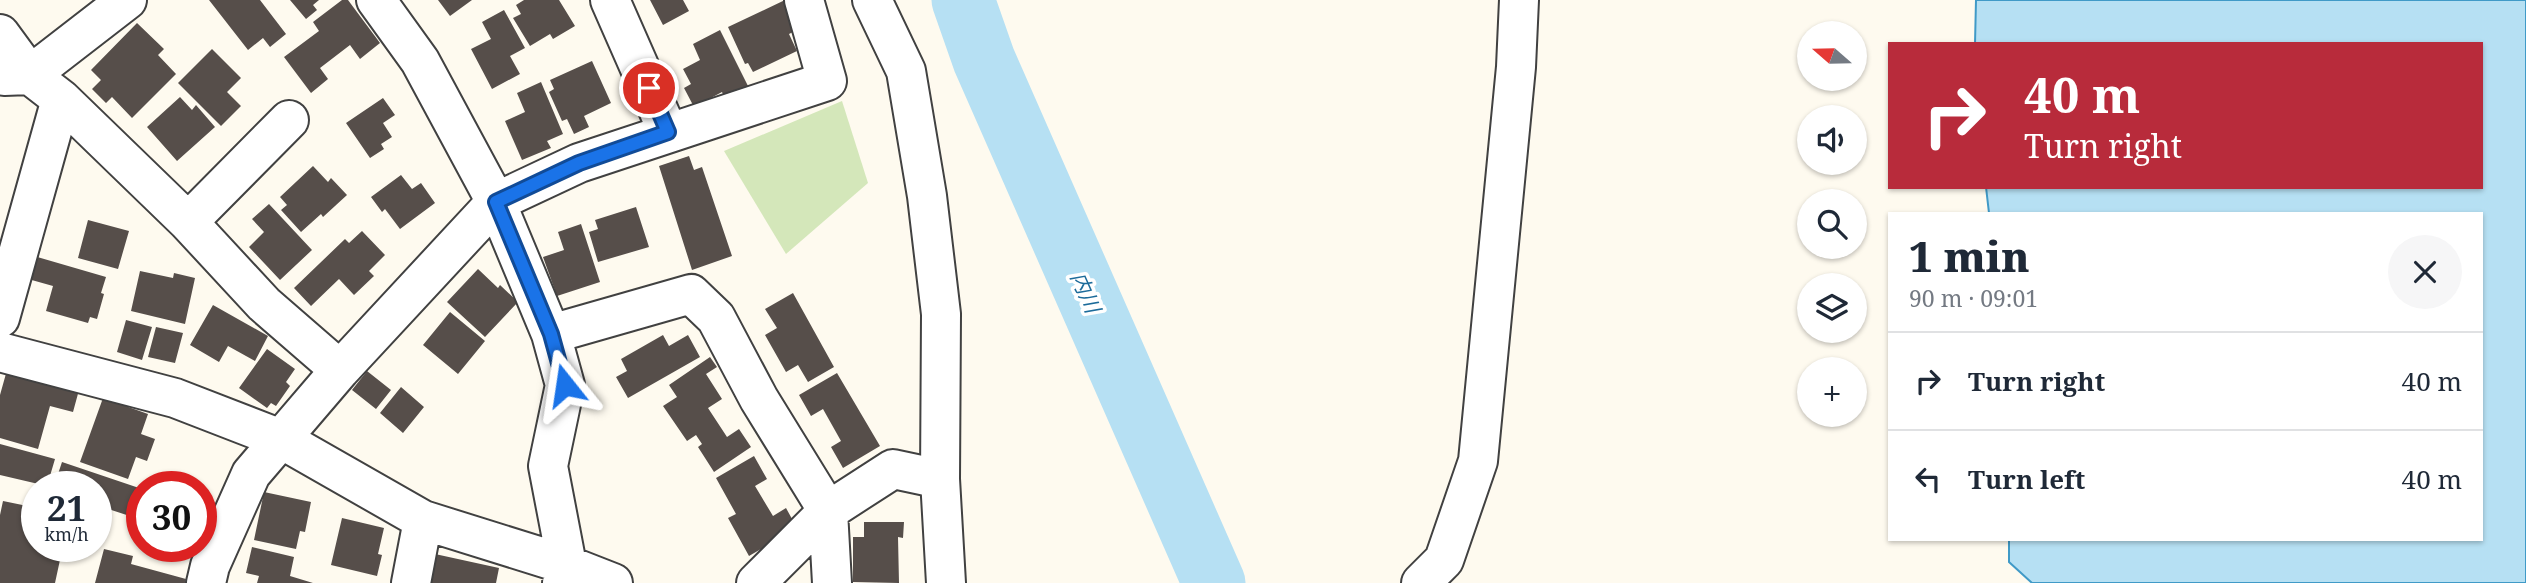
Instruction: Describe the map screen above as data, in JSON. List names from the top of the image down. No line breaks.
{"water":["内川"],"north":"left","page":{"map_buttons":"+","turn":["40 m","Turn right"],"heading":["1 min","90 m · 09:01"],"list":[{"name":"Turn right","value":"40 m"},{"name":"Turn left","value":"40 m"}],"speed":"21 km/h","limit":"30"}}
